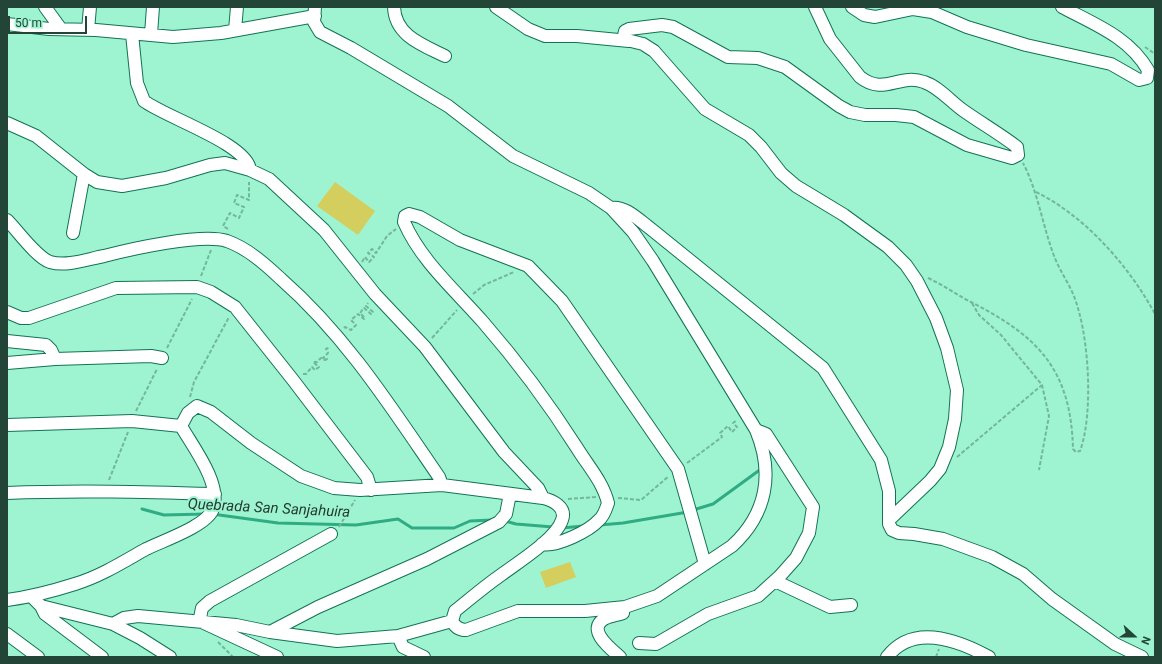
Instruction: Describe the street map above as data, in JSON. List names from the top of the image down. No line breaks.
{"water":["Quebrada San Sanjahuira"],"scale_bar":"50 m","north":"right"}
